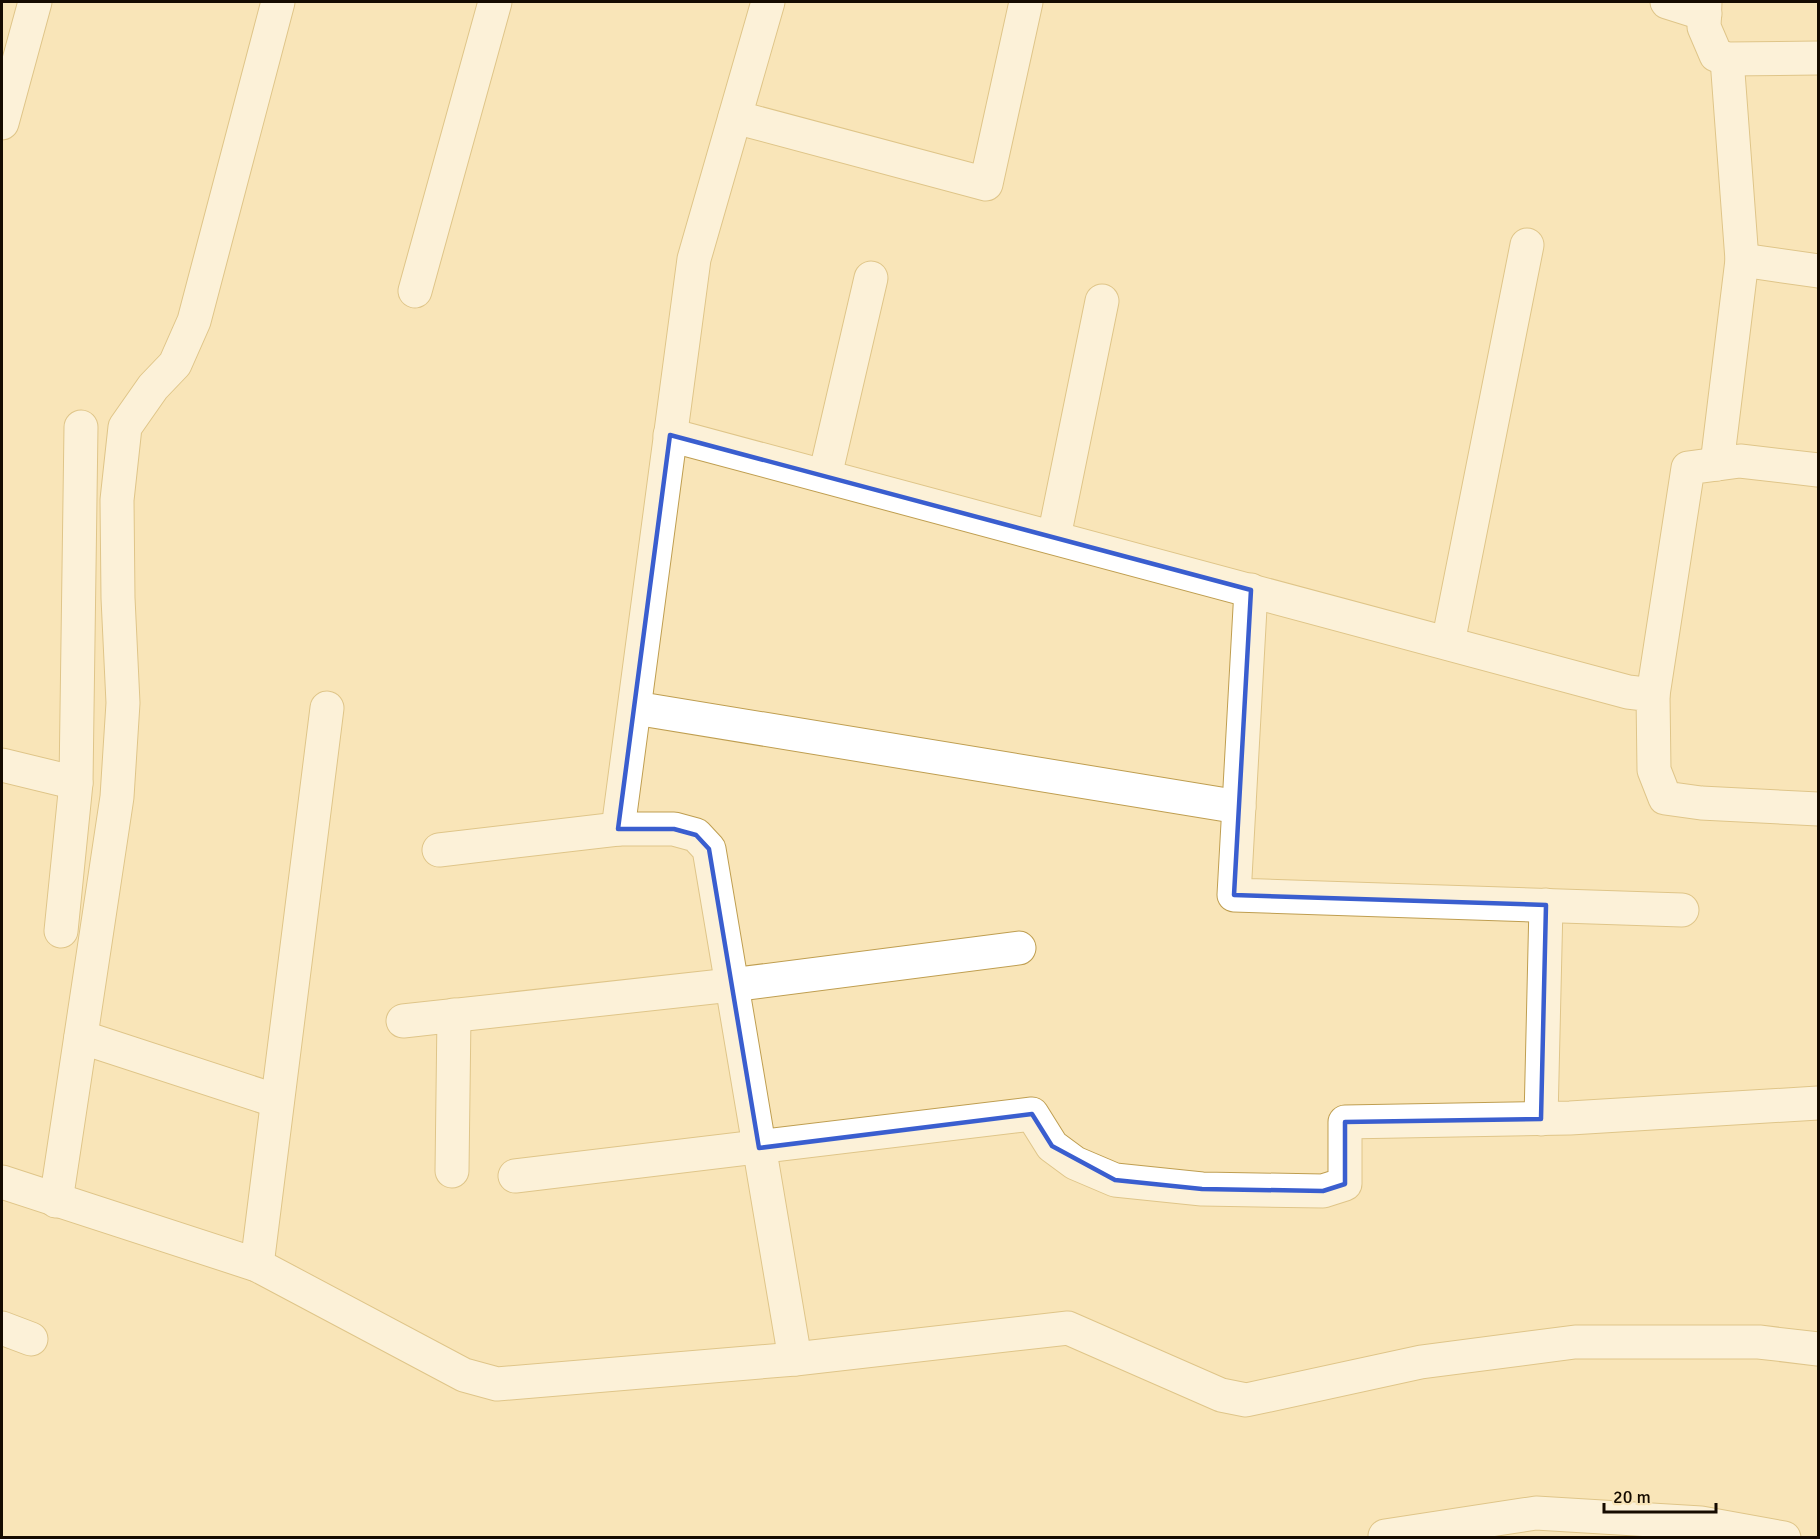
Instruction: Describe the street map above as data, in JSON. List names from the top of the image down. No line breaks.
{"scale_bar":"20 m"}
